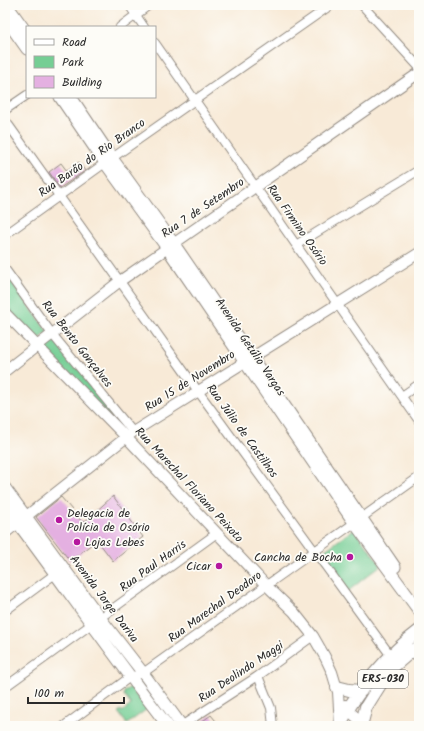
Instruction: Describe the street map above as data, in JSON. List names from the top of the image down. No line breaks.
{"streets":{"main road":["Avenida Getúlio Vargas","Avenida Jorge Dariva","ERS-030"],"street":["Rua Barão do Rio Branco","Rua 7 de Setembro","Rua Firmino Osório","Rua Bento Gonçalves","Rua 15 de Novembro","Rua Júlio de Castilhos","Rua Marechal Floriano Peixoto","Rua Paul Harris","Rua Marechal Deodoro","Rua Deolindo Maggi"]},"crossings":[["Rua Barão do Rio Branco","Rua Firmino Osório"],["Rua Barão do Rio Branco","Avenida Getúlio Vargas"],["Rua Barão do Rio Branco","Rua Júlio de Castilhos"],["Rua 7 de Setembro","Rua Firmino Osório"],["Rua 7 de Setembro","Rua Bento Gonçalves"],["Rua 7 de Setembro","Avenida Getúlio Vargas"],["Rua 7 de Setembro","Rua Júlio de Castilhos"],["Rua 7 de Setembro","Rua Marechal Floriano Peixoto"],["Rua Firmino Osório","Rua 15 de Novembro"],["Rua Bento Gonçalves","Rua 15 de Novembro"],["Rua Bento Gonçalves","Rua Marechal Floriano Peixoto"],["Avenida Getúlio Vargas","Rua 15 de Novembro"],["Avenida Getúlio Vargas","Rua Marechal Deodoro"],["Rua 15 de Novembro","Rua Júlio de Castilhos"],["Rua 15 de Novembro","Rua Marechal Floriano Peixoto"],["Rua 15 de Novembro","Avenida Jorge Dariva"],["Rua Júlio de Castilhos","Rua Marechal Deodoro"],["Rua Júlio de Castilhos","ERS-030"],["Rua Marechal Floriano Peixoto","Rua Paul Harris"],["Rua Marechal Floriano Peixoto","Rua Marechal Deodoro"],["Rua Marechal Floriano Peixoto","Rua Deolindo Maggi"],["Rua Paul Harris","Avenida Jorge Dariva"],["Avenida Jorge Dariva","Rua Marechal Deodoro"],["Avenida Jorge Dariva","Rua Deolindo Maggi"]],"places":["Delegacia de Polícia de Osório","Lojas Lebes","Cancha de Bocha","Cicar"],"legend":["Road","Park","Building"],"scale_bar":"100 m"}
